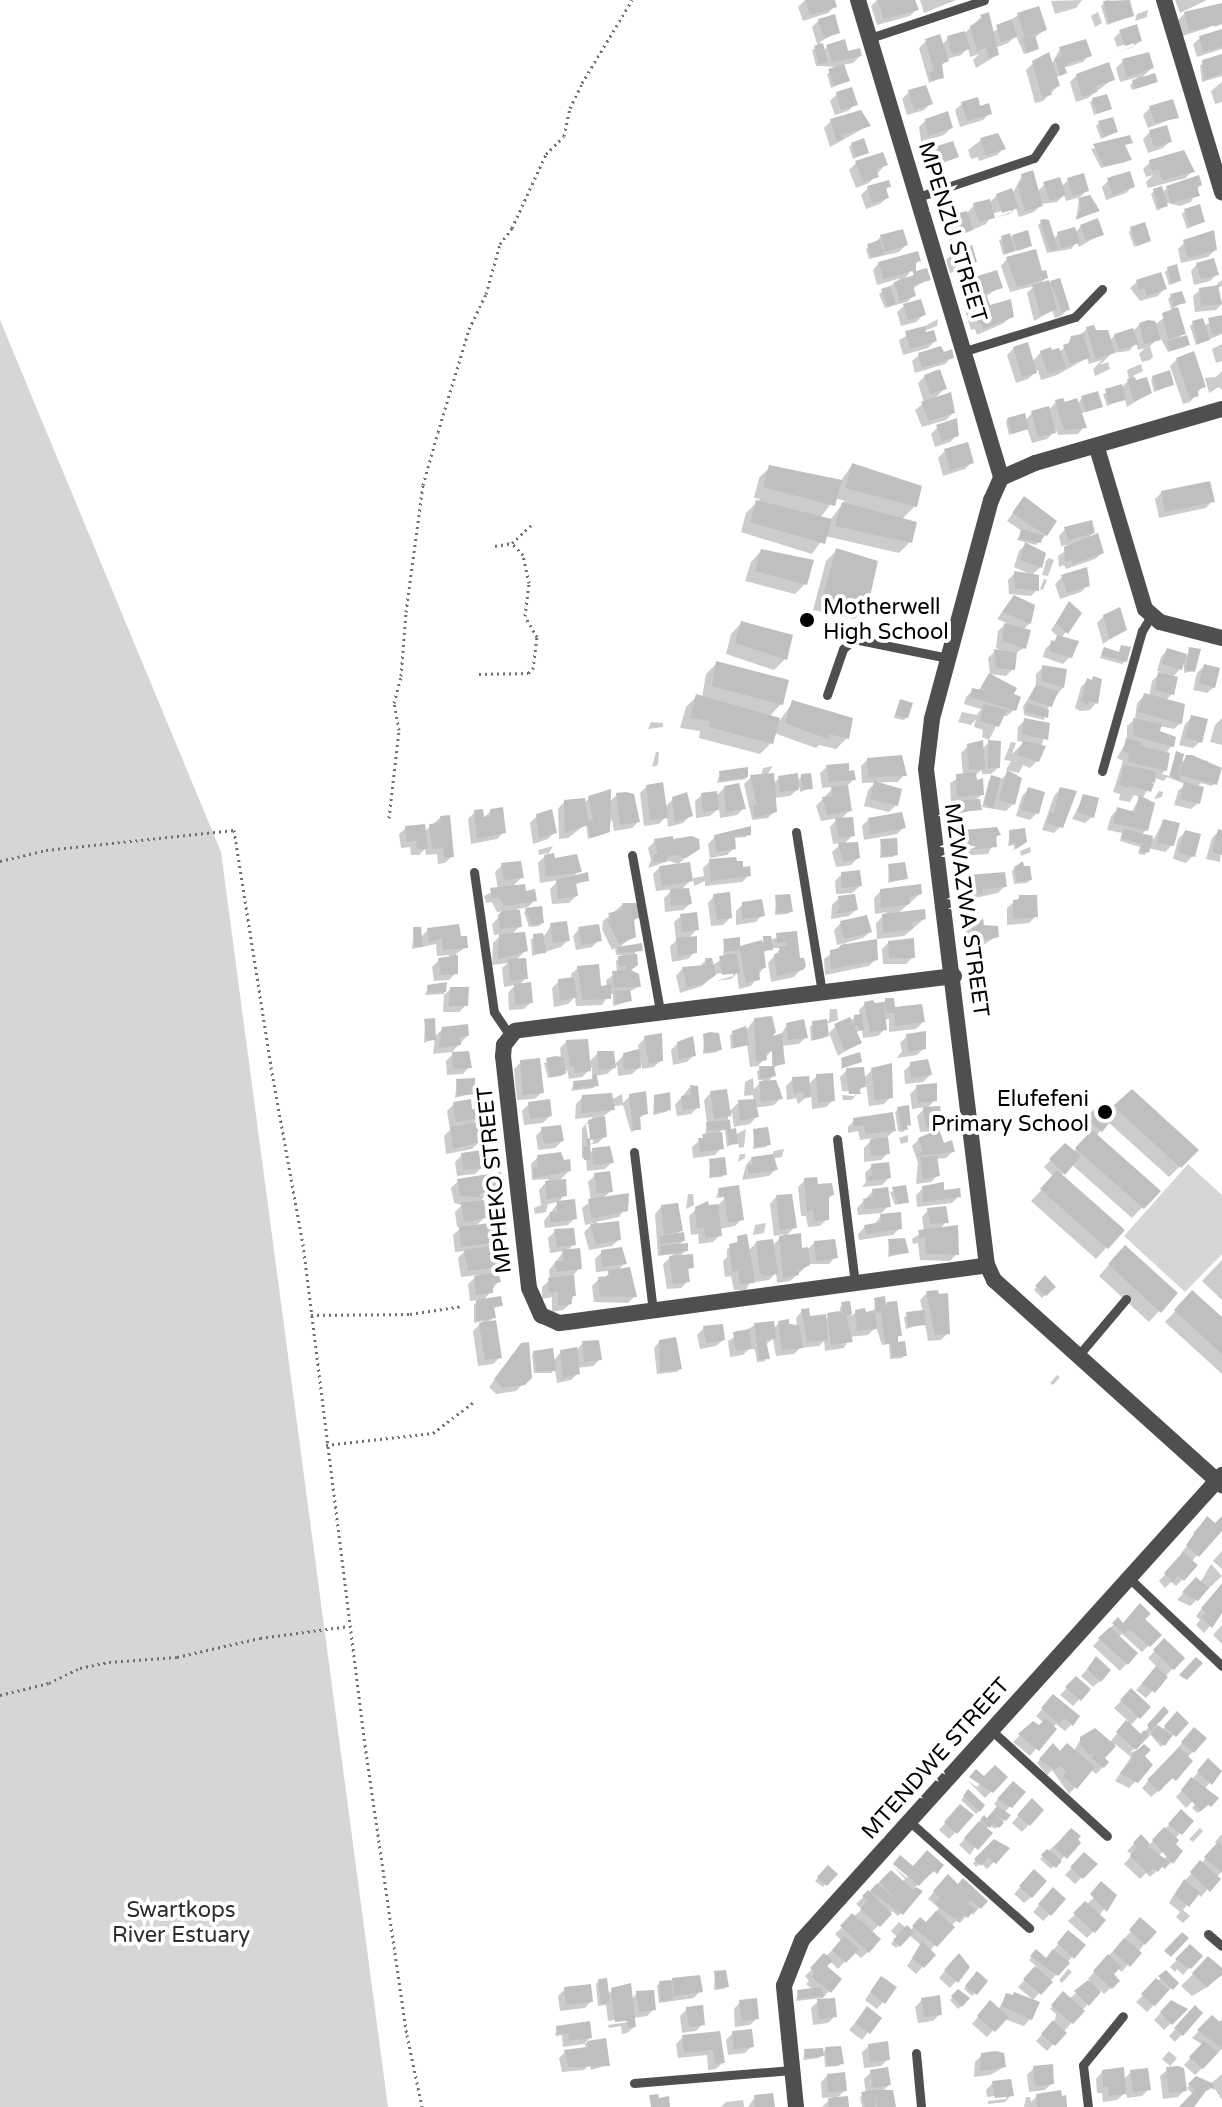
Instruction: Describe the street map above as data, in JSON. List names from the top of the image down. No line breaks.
{"streets":{"street":["MPENZU STREET","MZWAZWA STREET","MPHEKO STREET","MTENDWE STREET"]},"crossings":[["MPENZU STREET","MZWAZWA STREET"],["MZWAZWA STREET","MPHEKO STREET"]],"parks":["Swartkops River Estuary"],"places":["Motherwell High School","Elufefeni Primary School"]}
